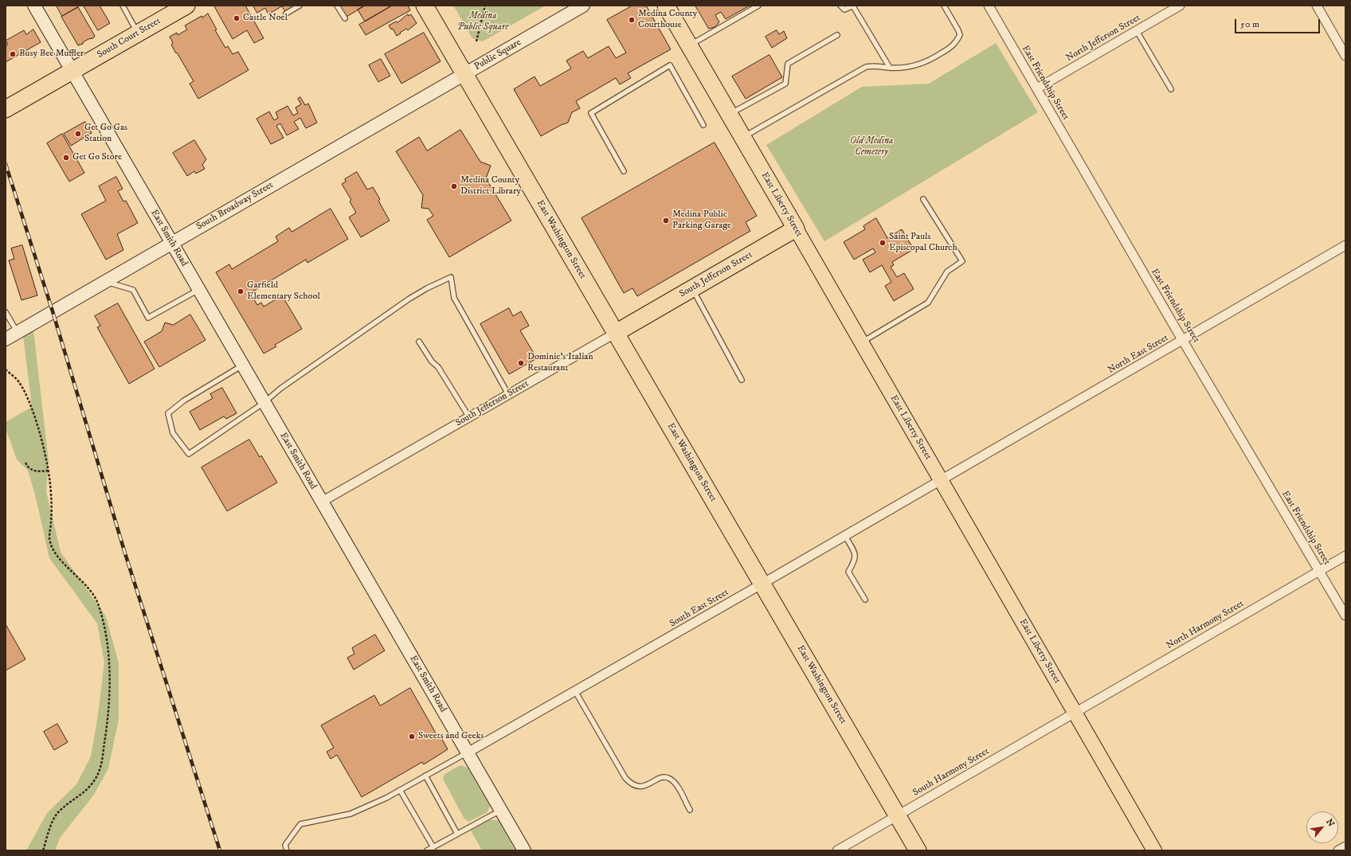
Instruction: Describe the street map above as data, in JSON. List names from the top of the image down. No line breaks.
{"streets":{"highway":["South Court Street","Public Square","East Liberty Street","East Washington Street","South Jefferson Street"],"street":["North Jefferson Street","East Friendship Street","South Broadway Street","East Smith Road","North East Street","South East Street","North Harmony Street","South Harmony Street"]},"crossings":[["South Court Street","East Smith Road"],["North Jefferson Street","East Friendship Street"],["Public Square","South Broadway Street"],["Public Square","East Washington Street"],["East Friendship Street","North East Street"],["East Friendship Street","North Harmony Street"],["East Liberty Street","South Jefferson Street"],["East Liberty Street","North East Street"],["East Liberty Street","South East Street"],["East Liberty Street","North Harmony Street"],["East Liberty Street","South Harmony Street"],["South Broadway Street","East Smith Road"],["South Broadway Street","East Washington Street"],["East Smith Road","South Jefferson Street"],["East Smith Road","South East Street"],["East Washington Street","South Jefferson Street"],["East Washington Street","South East Street"],["East Washington Street","South Harmony Street"],["North East Street","South East Street"],["North Harmony Street","South Harmony Street"]],"parks":["Medina Public Square","Old Medina Cemetery"],"places":["Castle Noel","Medina County Courthouse","Busy Bee Muffler","Get Go Gas Station","Get Go Store","Medina County District Library","Medina Public Parking Garage","Saint Pauls Episcopal Church","Garfield Elementary School","Dominic’s Italian Restaurant","Sweets and Geeks"],"scale_bar":"50 m","north":"top right"}
